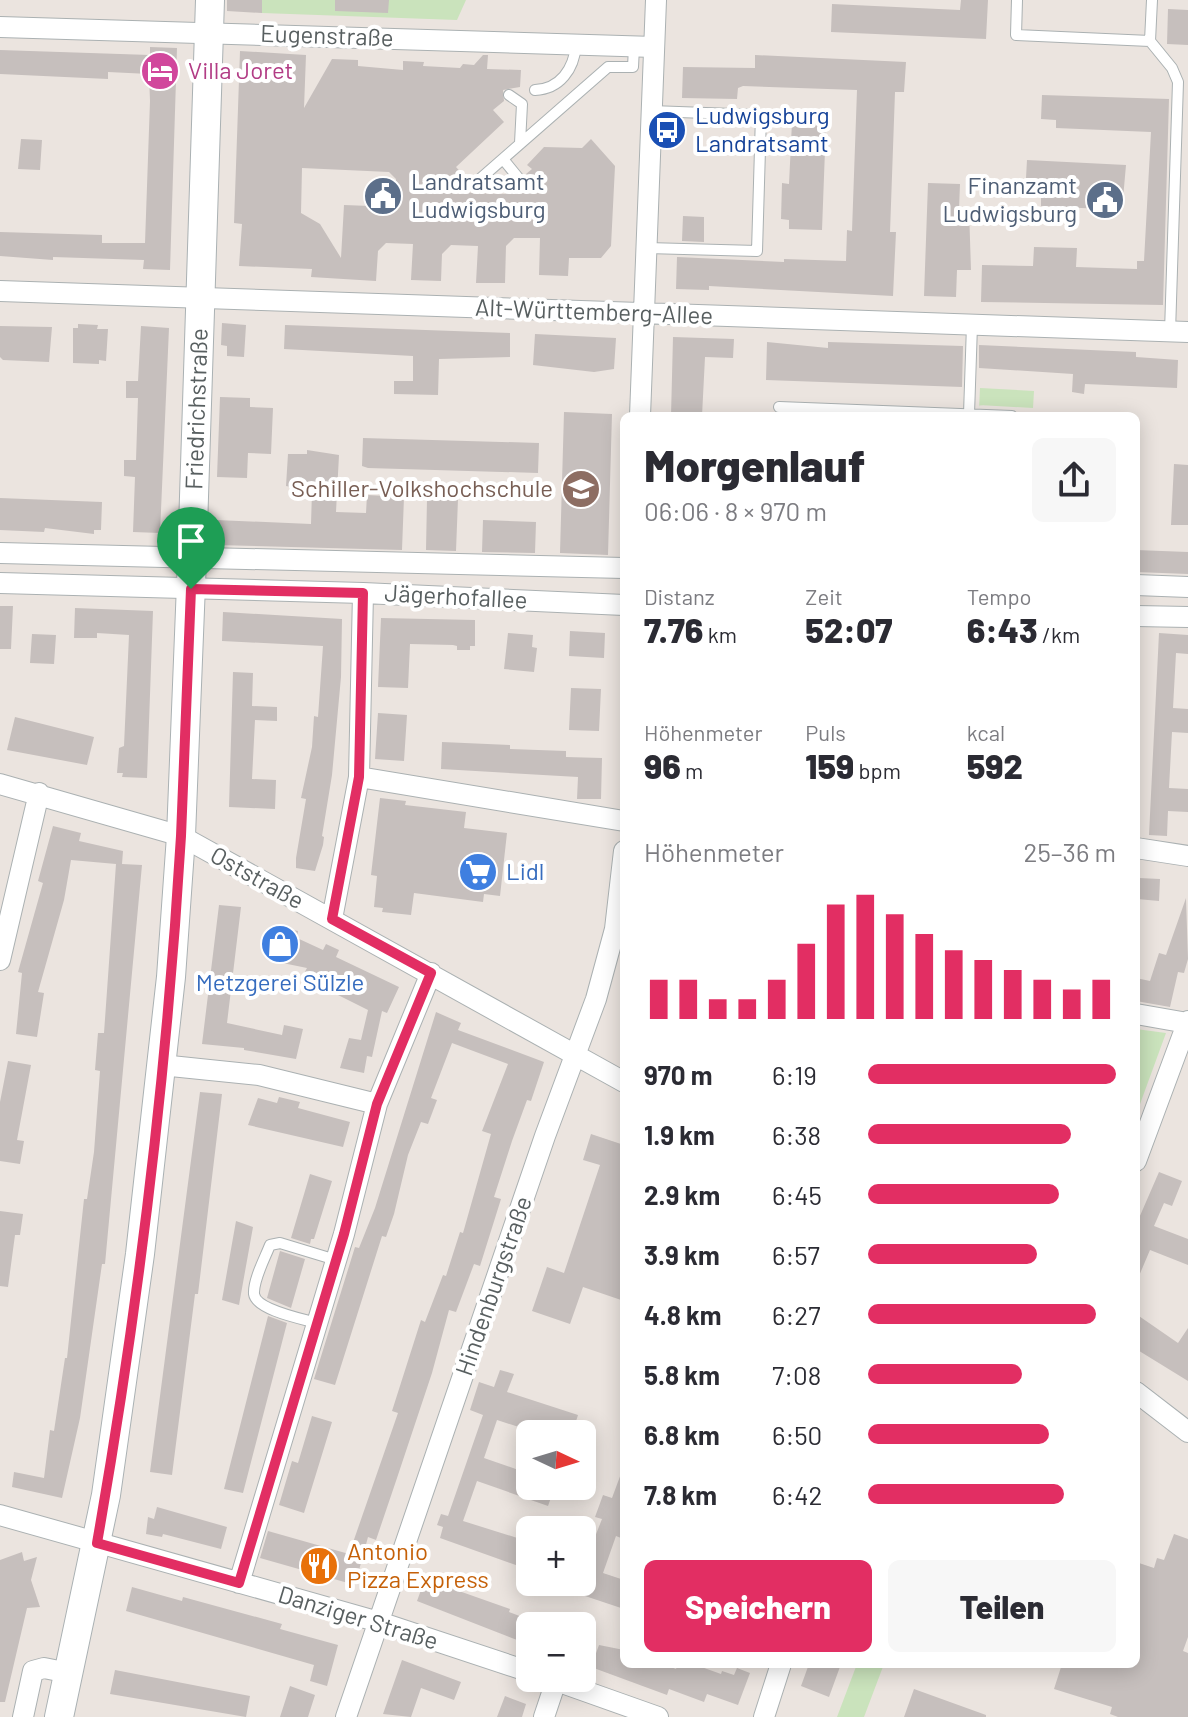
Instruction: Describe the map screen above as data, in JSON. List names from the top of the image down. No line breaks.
{"streets":{"main road":["Friedrichstraße"],"street":["Eugenstraße","Alt-Württemberg-Allee","Jägerhofallee","Oststraße","Hindenburgstraße","Danziger Straße"]},"crossings":[["Eugenstraße","Friedrichstraße"],["Alt-Württemberg-Allee","Friedrichstraße"],["Friedrichstraße","Jägerhofallee"],["Friedrichstraße","Oststraße"],["Friedrichstraße","Danziger Straße"],["Oststraße","Hindenburgstraße"],["Hindenburgstraße","Danziger Straße"]],"places":{"hotel":["Villa Joret"],"bus stop":["Ludwigsburg Landratsamt"],"public building":["Landratsamt Ludwigsburg","Finanzamt Ludwigsburg"],"school or university":["Schiller-Volkshochschule"],"supermarket":["Lidl"],"shop":["Metzgerei Sülzle"],"restaurant":["Antonio Pizza Express"]},"north":"right","page":{"heading":["Morgenlauf","06:06 · 8 × 970 m"],"stats":[["Distanz","7.76 km"],["Zeit","52:07"],["Tempo","6:43 /km"],["Höhenmeter","96 m"],["Puls","159 bpm"],["kcal","592"]],"chart":["Höhenmeter","25–36 m"],"list":[{"name":"970 m","note":"6:19"},{"name":"1.9 km","note":"6:38"},{"name":"2.9 km","note":"6:45"},{"name":"3.9 km","note":"6:57"},{"name":"4.8 km","note":"6:27"},{"name":"5.8 km","note":"7:08"},{"name":"6.8 km","note":"6:50"},{"name":"7.8 km","note":"6:42"}],"map_buttons":["+","−"],"buttons":["Speichern","Teilen"]}}
